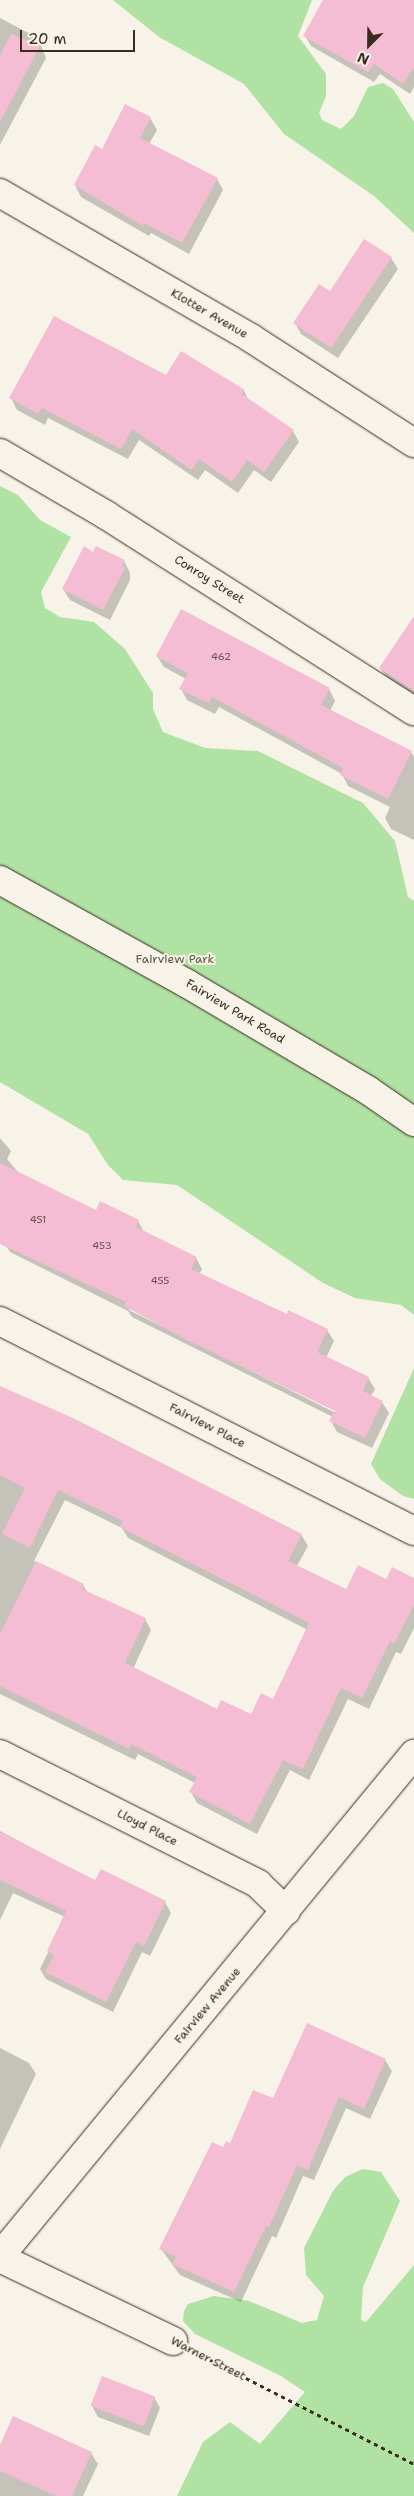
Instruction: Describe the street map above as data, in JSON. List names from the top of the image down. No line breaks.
{"streets":{"street":["Klotter Avenue","Conroy Street","Fairview Park Road","Fairview Place","Lloyd Place","Fairview Avenue","Warner Street"]},"crossings":[["Lloyd Place","Fairview Avenue"],["Fairview Avenue","Warner Street"]],"parks":["Fairview Park"],"house_numbers":["462","451","453","455"],"scale_bar":"20 m","north":"bottom left"}
